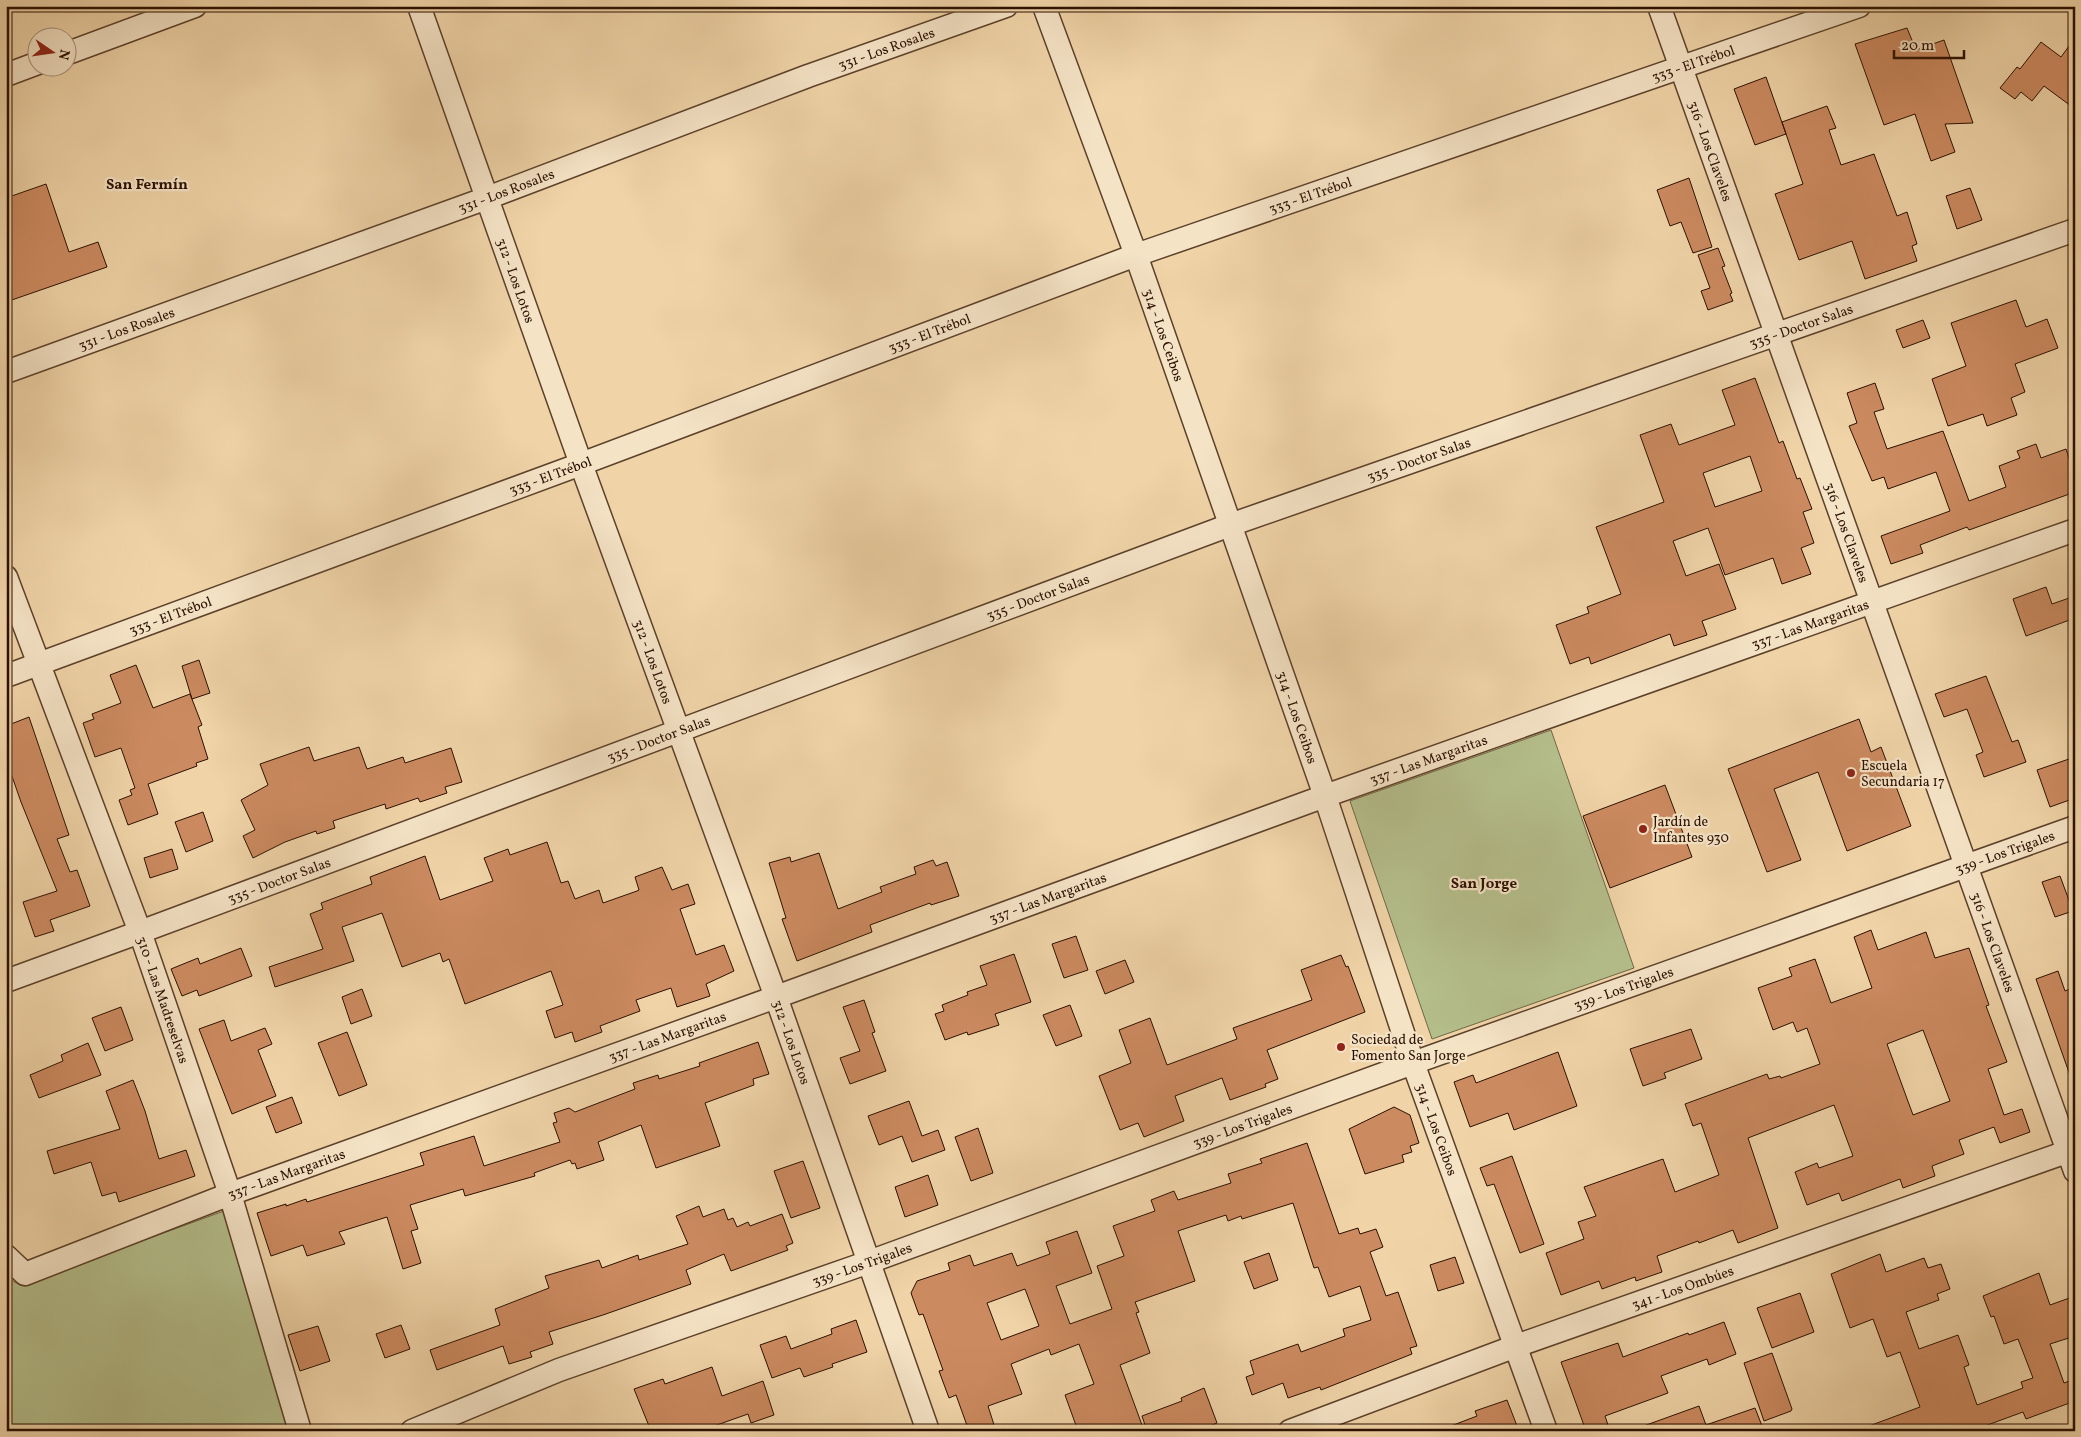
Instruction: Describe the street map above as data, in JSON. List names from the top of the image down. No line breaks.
{"streets":{"street":["331 - Los Rosales","333 - El Trébol","316 - Los Claveles","312 - Los Lotos","335 - Doctor Salas","314 - Los Ceibos","337 - Las Margaritas","339 - Los Trigales","310 - Las Madreselvas","341 - Los Ombúes"]},"crossings":[["331 - Los Rosales","312 - Los Lotos"],["333 - El Trébol","316 - Los Claveles"],["333 - El Trébol","312 - Los Lotos"],["333 - El Trébol","314 - Los Ceibos"],["333 - El Trébol","310 - Las Madreselvas"],["316 - Los Claveles","335 - Doctor Salas"],["316 - Los Claveles","337 - Las Margaritas"],["316 - Los Claveles","339 - Los Trigales"],["316 - Los Claveles","341 - Los Ombúes"],["312 - Los Lotos","335 - Doctor Salas"],["312 - Los Lotos","337 - Las Margaritas"],["312 - Los Lotos","339 - Los Trigales"],["335 - Doctor Salas","314 - Los Ceibos"],["335 - Doctor Salas","310 - Las Madreselvas"],["314 - Los Ceibos","337 - Las Margaritas"],["314 - Los Ceibos","339 - Los Trigales"],["314 - Los Ceibos","341 - Los Ombúes"],["337 - Las Margaritas","310 - Las Madreselvas"]],"districts":["San Fermín","San Jorge"],"places":["Escuela Secundaria 17","Jardín de Infantes 930","Sociedad de Fomento San Jorge"],"scale_bar":"20 m","north":"right"}
